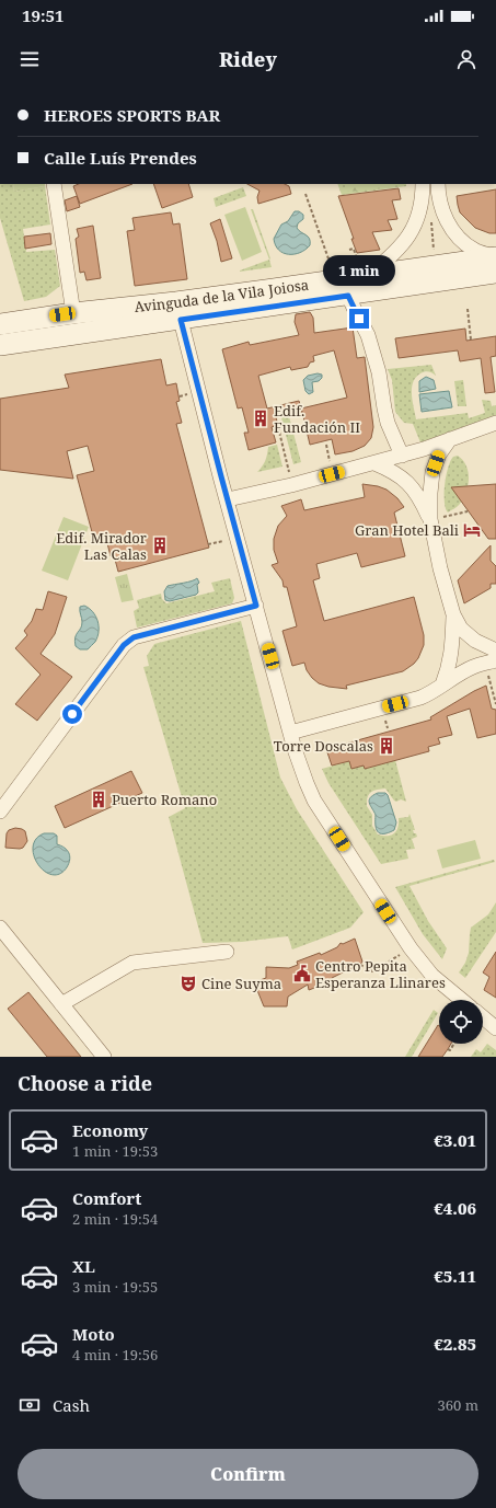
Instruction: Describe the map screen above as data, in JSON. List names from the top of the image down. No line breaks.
{"streets":{"main road":["Avinguda de la Vila Joiosa"]},"places":{"building":["Edif. Fundación II","Edif. Mirador Las Calas","Torre Doscalas","Puerto Romano"],"hotel":["Gran Hotel Bali"],"public building":["Centro Pepita Esperanza Llinares"],"theatre":["Cine Suyma"]},"page":{"status":"19:51","header":"Ridey","banner":["HEROES SPORTS BAR","Calle Luís Prendes"],"bubble":"1 min","heading":"Choose a ride","list":[{"name":"Economy","note":"1 min · 19:53","value":"€3.01"},{"name":"Comfort","note":"2 min · 19:54","value":"€4.06"},{"name":"XL","note":"3 min · 19:55","value":"€5.11"},{"name":"Moto","note":"4 min · 19:56","value":"€2.85"}],"pay":["Cash","360 m"],"buttons":"Confirm"}}
